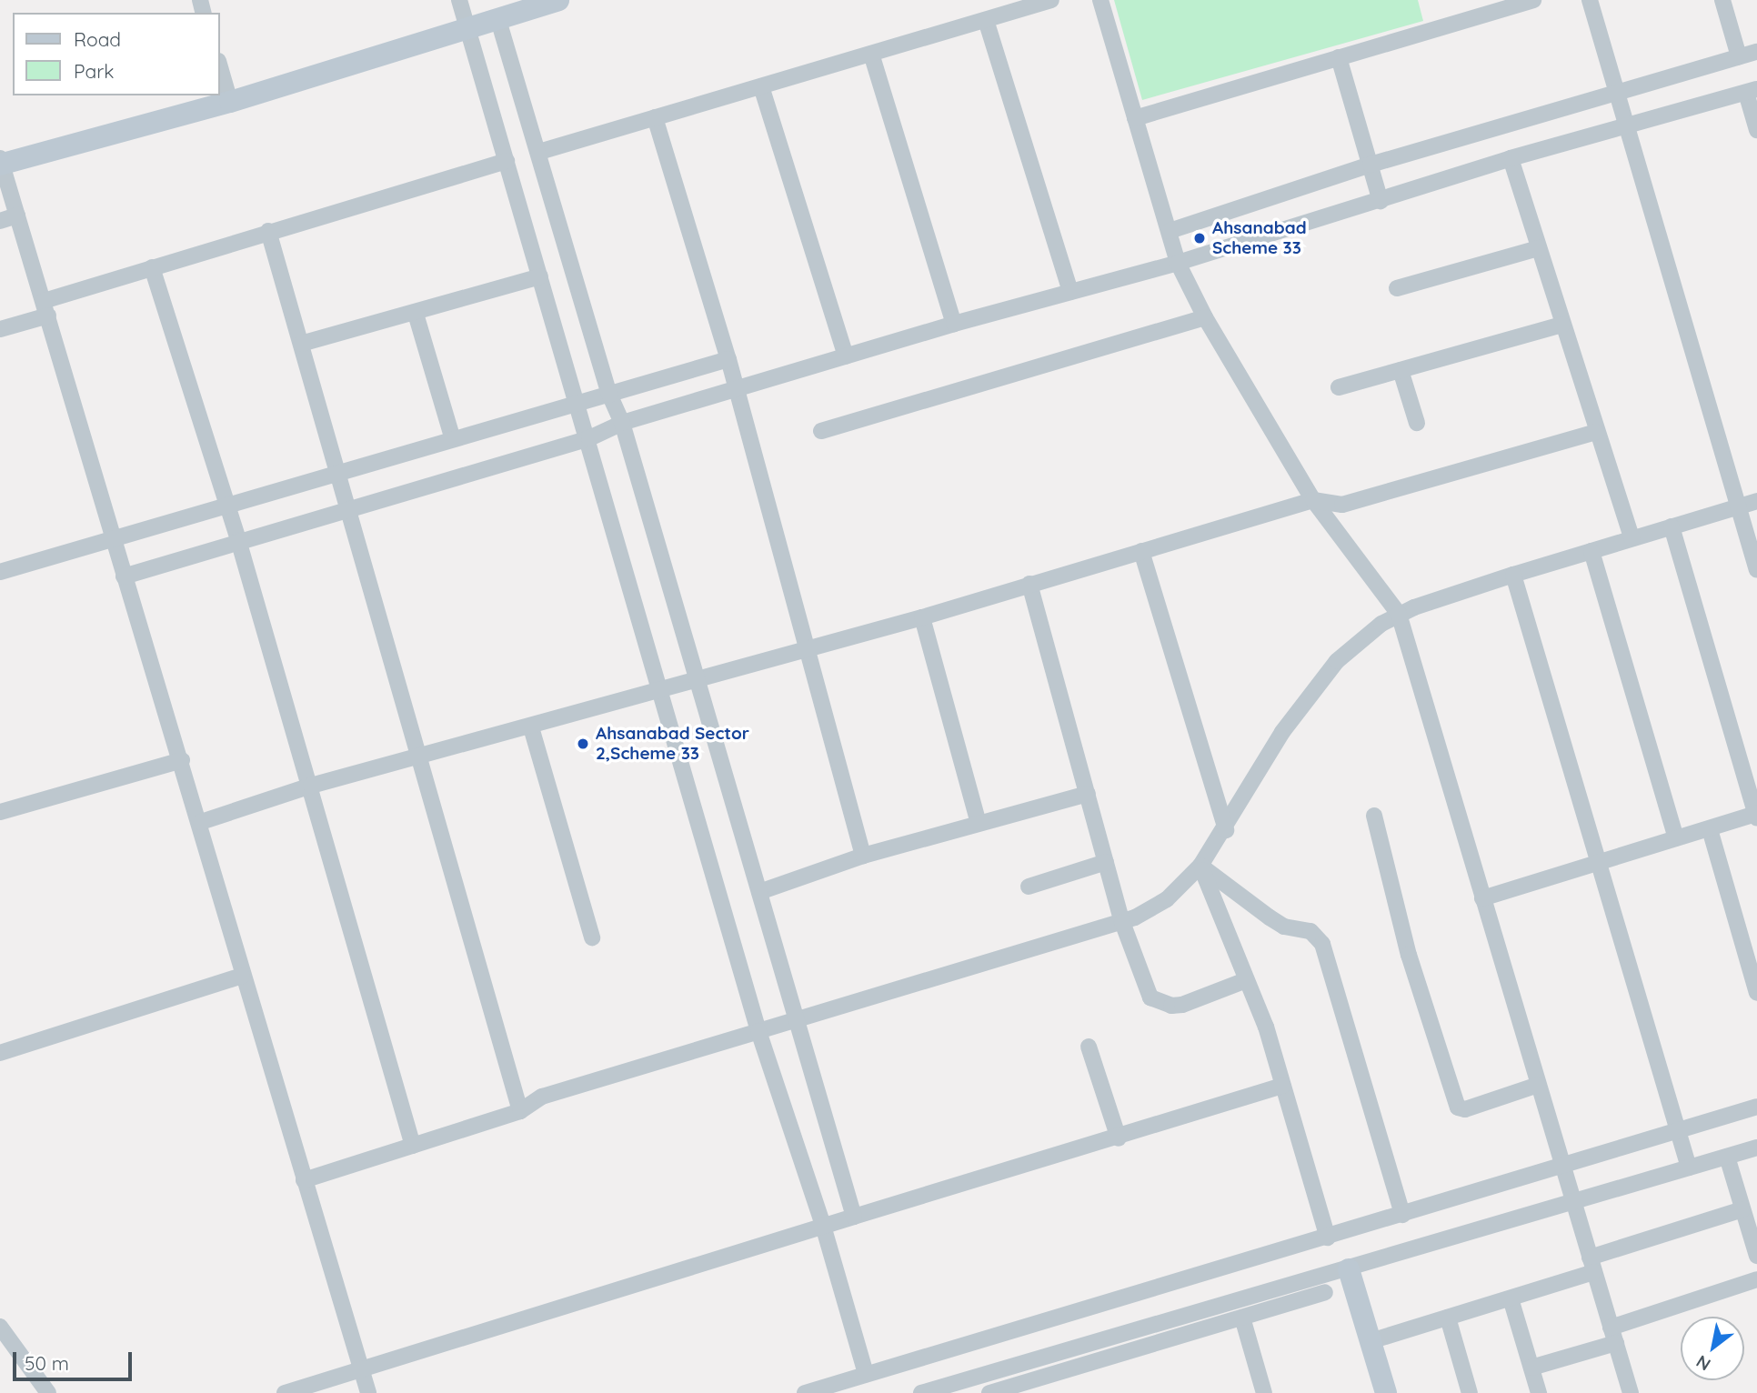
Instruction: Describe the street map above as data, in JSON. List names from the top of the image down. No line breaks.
{"places":["Ahsanabad Scheme 33","Ahsanabad Sector 2,Scheme 33"],"legend":["Road","Park"],"scale_bar":"50 m","north":"bottom left"}
